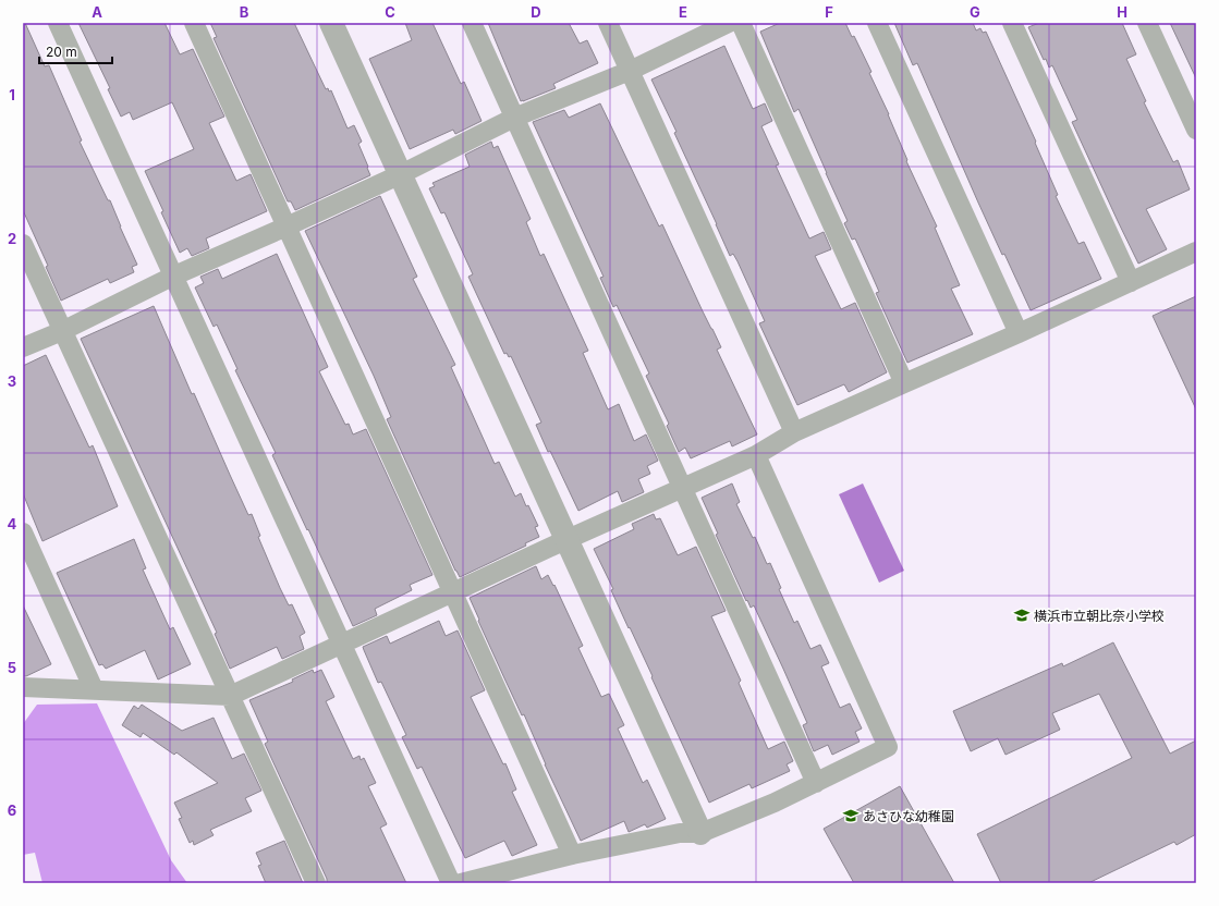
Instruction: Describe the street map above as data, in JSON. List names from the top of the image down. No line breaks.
{"places":{"school or university":["横浜市立朝比奈小学校","あさひな幼稚園"]},"scale_bar":"20 m","grid":{"columns":["A","B","C","D","E","F","G","H"],"rows":["1","2","3","4","5","6"]}}
